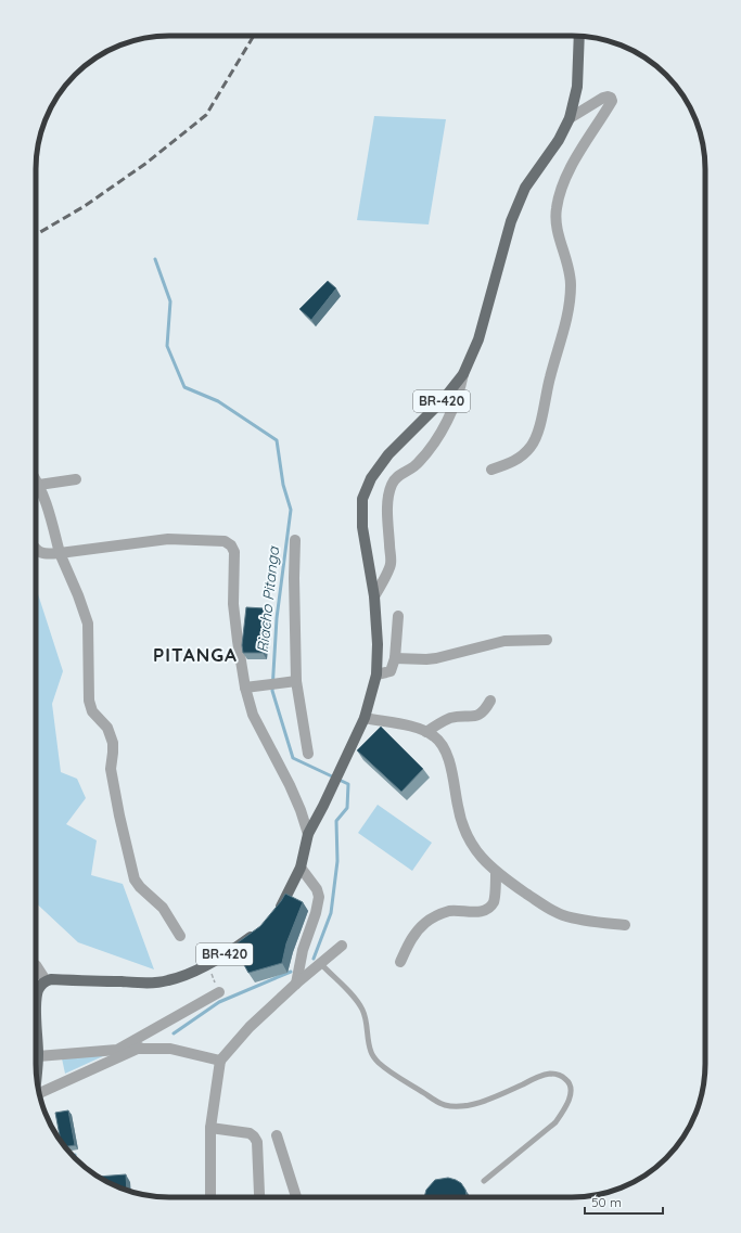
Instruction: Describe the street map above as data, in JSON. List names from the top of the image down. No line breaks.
{"streets":{"main road":["BR-420"]},"districts":["PITANGA"],"water":["Riacho Pitanga"],"scale_bar":"50 m"}
